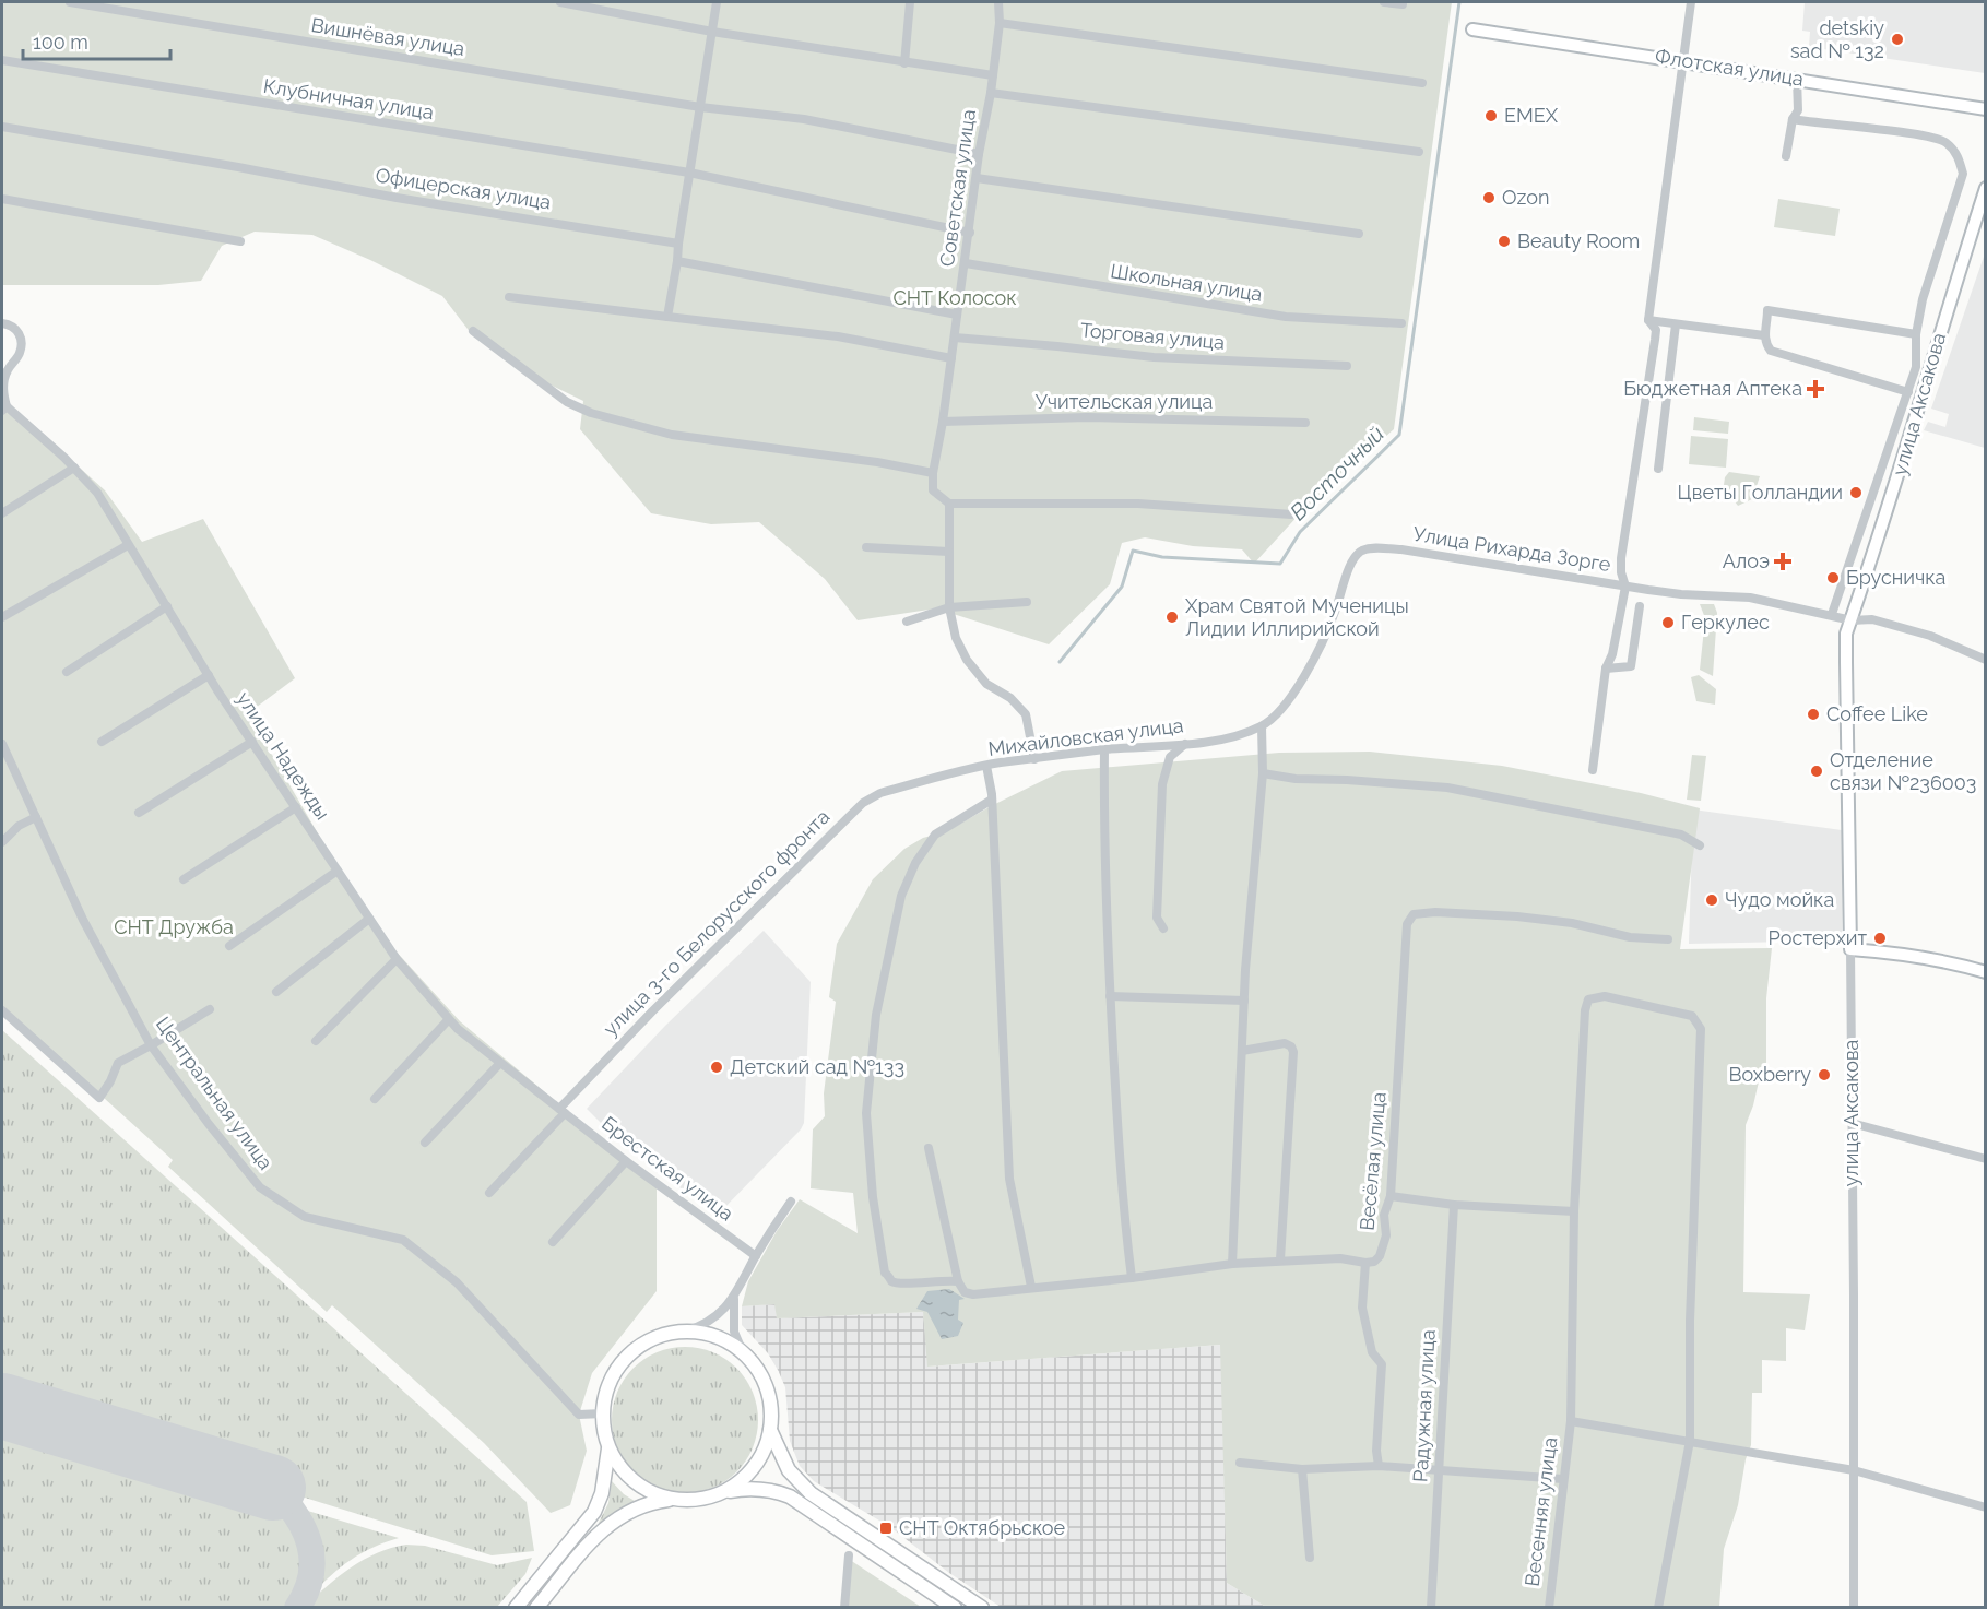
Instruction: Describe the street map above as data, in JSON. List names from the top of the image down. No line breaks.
{"streets":{"street":["Вишнёвая улица","Флотская улица","Клубничная улица","Советская улица","Офицерская улица","Школьная улица","Торговая улица","Учительская улица","улица Аксакова","Улица Рихарда Зорге","Михайловская улица","улица Надежды","улица 3-го Белорусского фронта","Центральная улица","Весёлая улица","Брестская улица","Радужная улица","Весенняя улица"]},"crossings":[["Вишнёвая улица","Советская улица"],["Клубничная улица","Советская улица"],["Советская улица","Школьная улица"],["Советская улица","Торговая улица"],["Советская улица","Учительская улица"],["улица Аксакова","Улица Рихарда Зорге"],["Улица Рихарда Зорге","Михайловская улица"],["Михайловская улица","улица 3-го Белорусского фронта"],["улица Надежды","улица 3-го Белорусского фронта"],["улица Надежды","Брестская улица"],["улица 3-го Белорусского фронта","Брестская улица"]],"water":["Восточный"],"parks":["СНТ Колосок","СНТ Дружба"],"places":{"other":["detskiy sad № 132","EMEX","Ozon","Beauty Room","Цветы Голландии","Брусничка","Храм Святой Мученицы Лидии Иллирийской","Геркулес","Coffee Like","Отделение связи №236003","Чудо мойка","Ростерхит","Детский сад №133","Boxberry"],"health":["Бюджетная Аптека","Алоэ"],"transit":["СНТ Октябрьское"]},"scale_bar":"100 m"}
